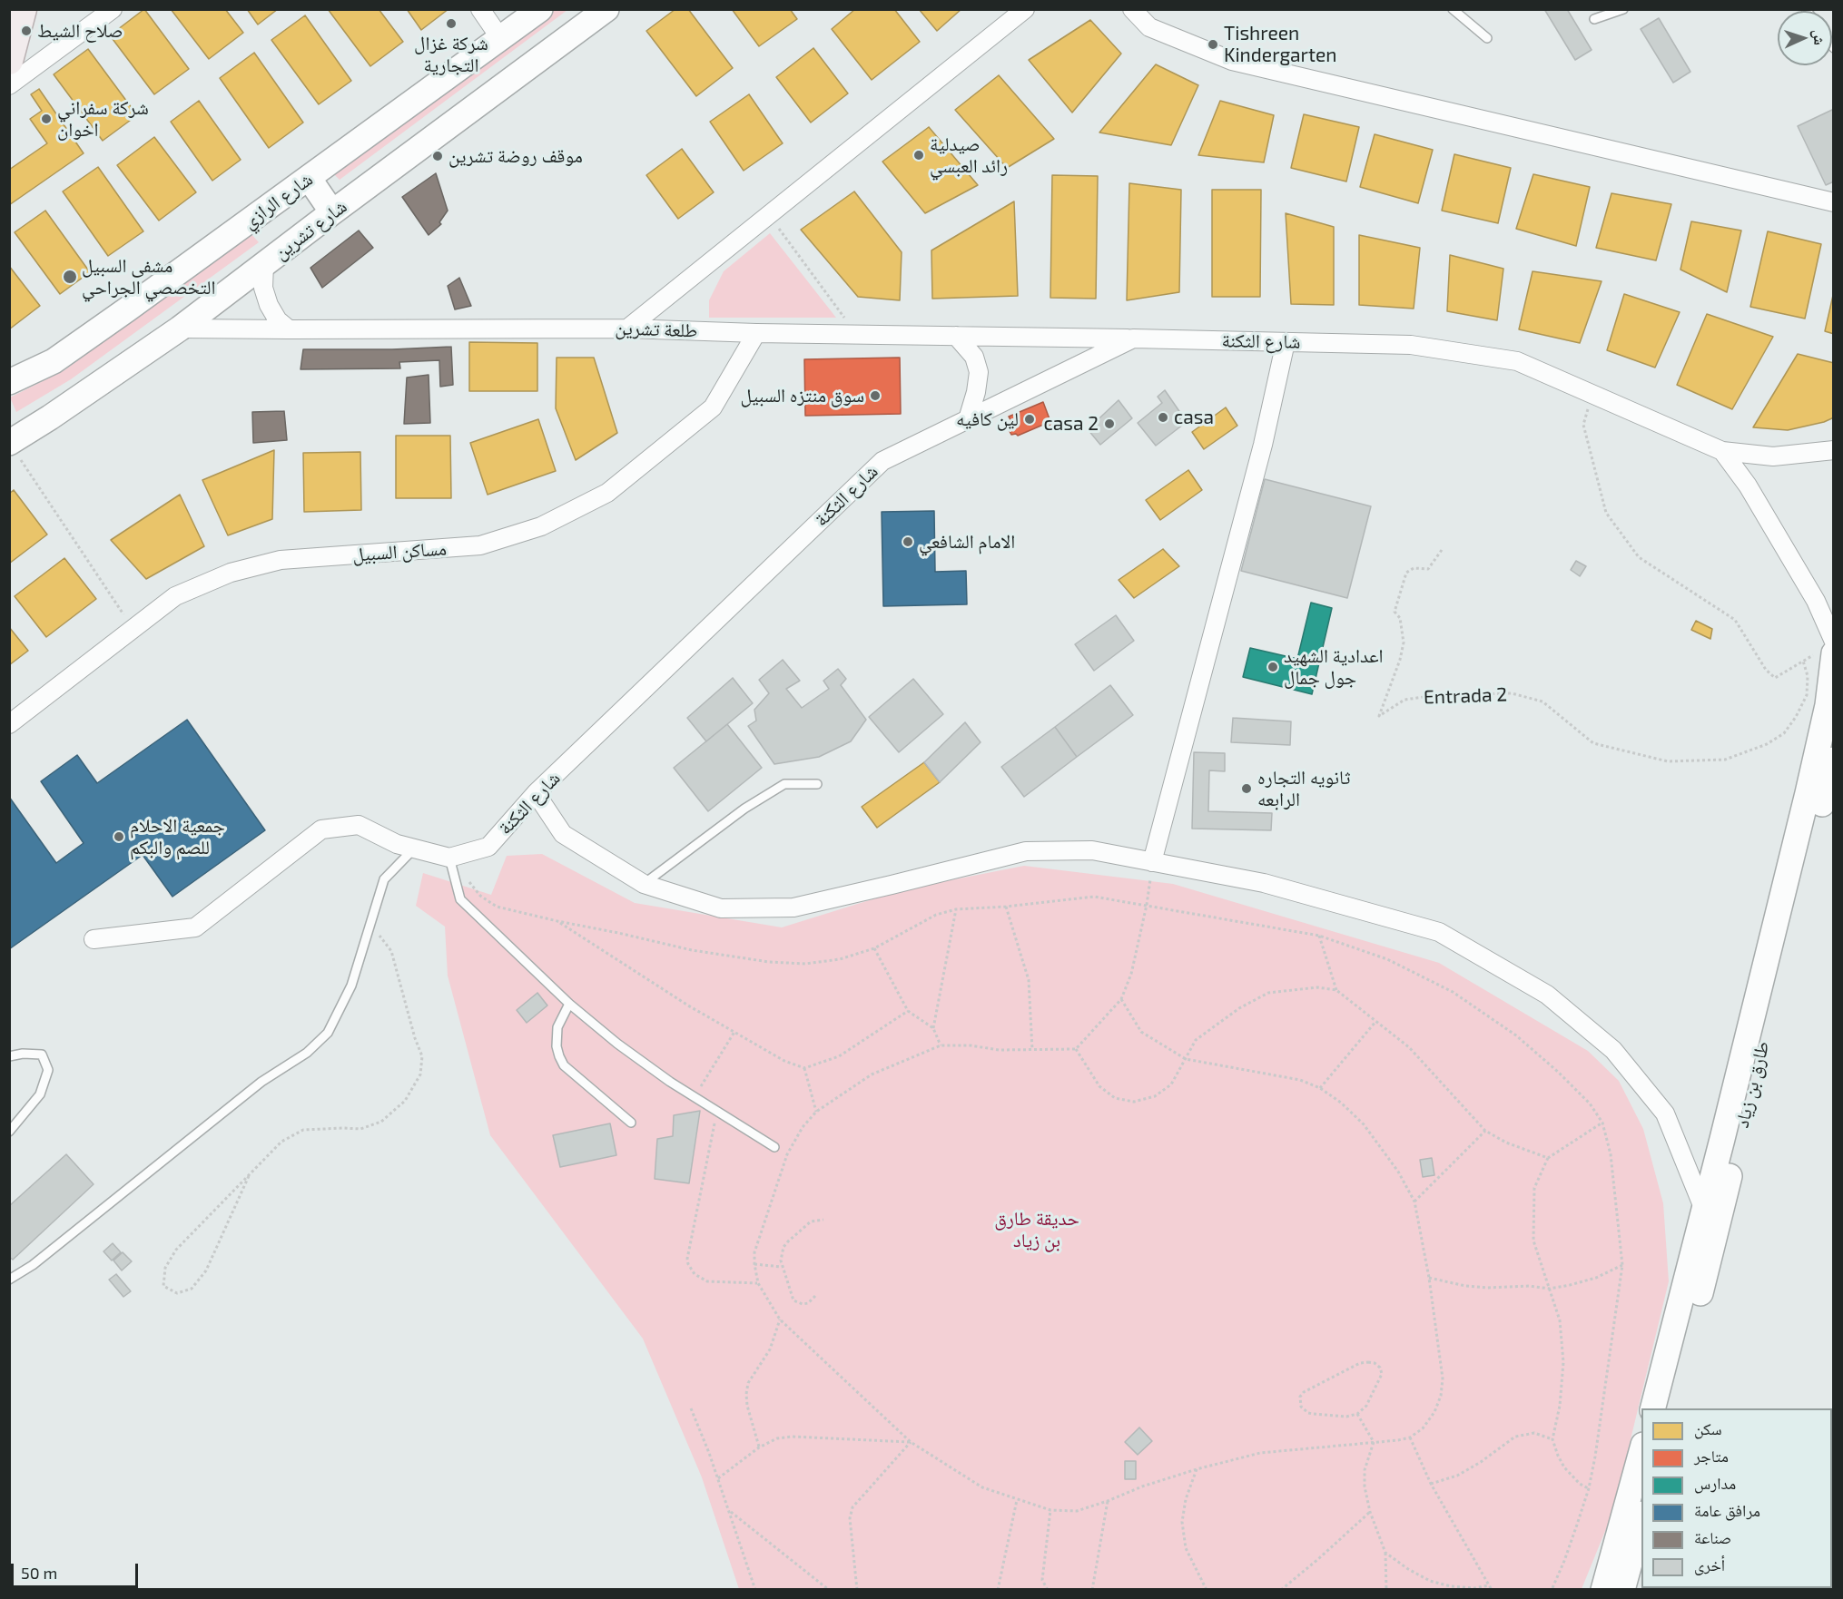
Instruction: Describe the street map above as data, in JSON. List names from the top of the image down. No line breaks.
{"streets":{"main road":["شارع الرازي","شارع تشرين","طارق بن زياد"],"street":["طلعة تشرين","شارع الثكنة","مساكن السبيل"],"path":["Entrada 2"]},"crossings":[["شارع تشرين","طلعة تشرين"],["طلعة تشرين","شارع الثكنة"],["طلعة تشرين","مساكن السبيل"]],"parks":["حديقة طارق بن زياد"],"places":["شركة غزال التجارية","صلاح الشيط","Tishreen Kindergarten","شركة سفراني اخوان","صيدلية رائد العبسي","موقف روضة تشرين","مشفى السبيل التخصصي الجراحي","سوق منتزه السبيل","casa","لين كافيه","casa 2","الامام الشافعي","اعدادية الشهيد جول جمال","ثانويه التجاره الرابعه","جمعية الاحلام للصم والبكم"],"legend":["سكن","متاجر","مدارس","مرافق عامة","صناعة","أخرى"],"scale_bar":"50 m","north":"right"}
